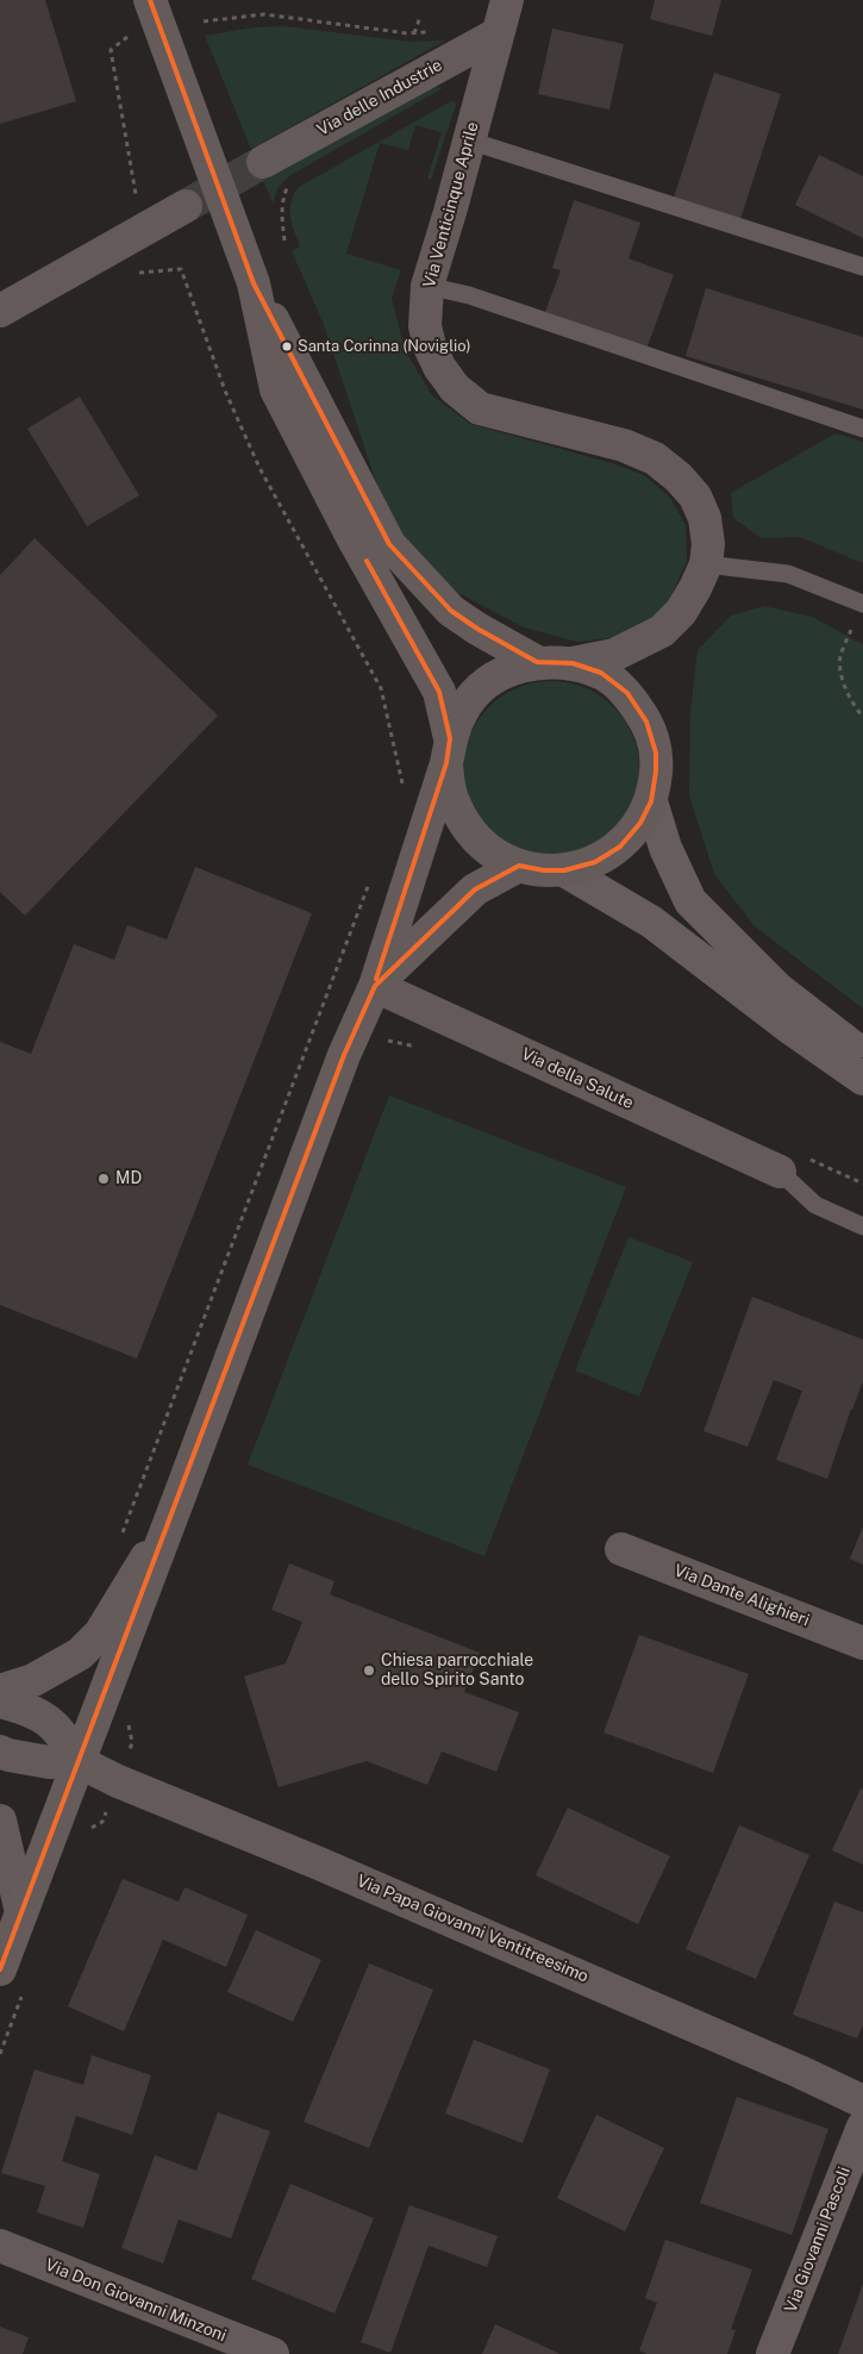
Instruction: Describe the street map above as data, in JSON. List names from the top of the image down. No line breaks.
{"streets":{"street":["Via delle Industrie","Via Venticinque Aprile","Via della Salute","Via Dante Alighieri","Via Papa Giovanni Ventitreesimo","Via Giovanni Pascoli","Via Don Giovanni Minzoni"]},"crossings":[["Via delle Industrie","Via Venticinque Aprile"]],"places":["Santa Corinna (Noviglio)","MD","Chiesa parrocchiale dello Spirito Santo"]}
